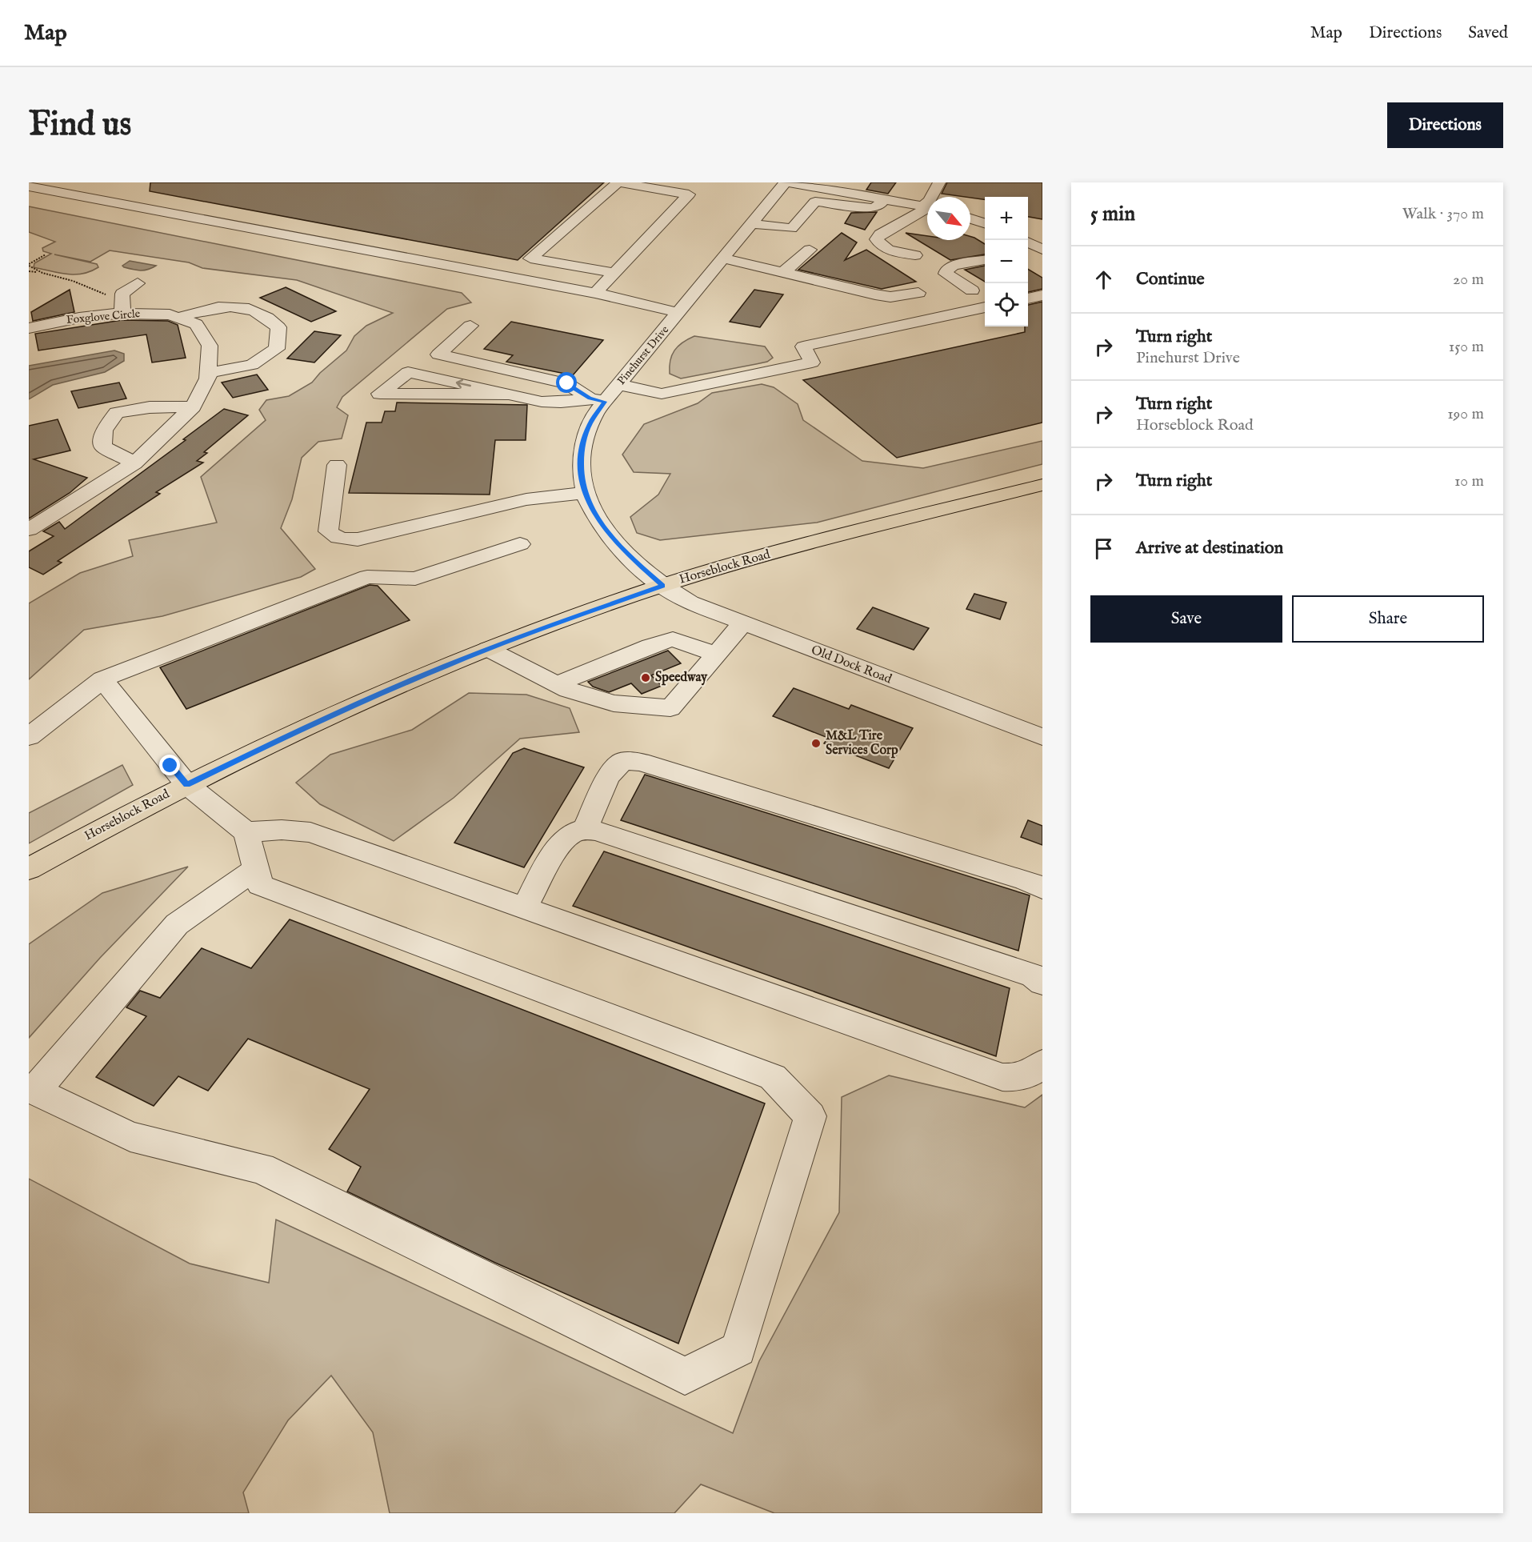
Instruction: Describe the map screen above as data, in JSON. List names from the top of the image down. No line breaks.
{"streets":{"main road":["Horseblock Road"],"street":["Foxglove Circle","Pinehurst Drive","Old Dock Road"]},"crossings":[["Pinehurst Drive","Horseblock Road"],["Pinehurst Drive","Old Dock Road"],["Horseblock Road","Old Dock Road"]],"places":["Speedway","M&L Tire Services Corp"],"north":"bottom right","page":{"header":"Map","nav":["Map","Directions","Saved"],"buttons":["Directions",["Save","Share"]],"title":"Find us","heading":["5 min","Walk · 370 m"],"map_buttons":["+","−"],"list":[["Continue","20 m"],["Turn right","Pinehurst Drive","150 m"],["Turn right","Horseblock Road","190 m"],["Turn right","10 m"],"Arrive at destination"]}}
